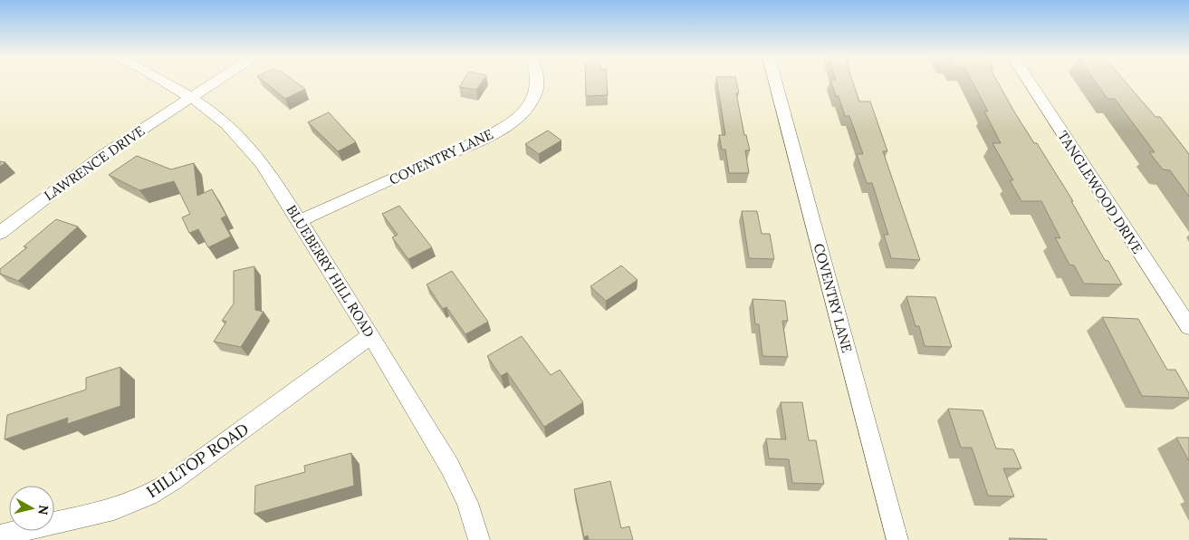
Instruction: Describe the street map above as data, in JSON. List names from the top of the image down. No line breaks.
{"streets":{"street":["COVENTRY LANE","LAWRENCE DRIVE","TANGLEWOOD DRIVE","BLUEBERRY HILL ROAD","HILLTOP ROAD"]},"crossings":[["COVENTRY LANE","BLUEBERRY HILL ROAD"],["LAWRENCE DRIVE","BLUEBERRY HILL ROAD"],["BLUEBERRY HILL ROAD","HILLTOP ROAD"]],"north":"right"}
